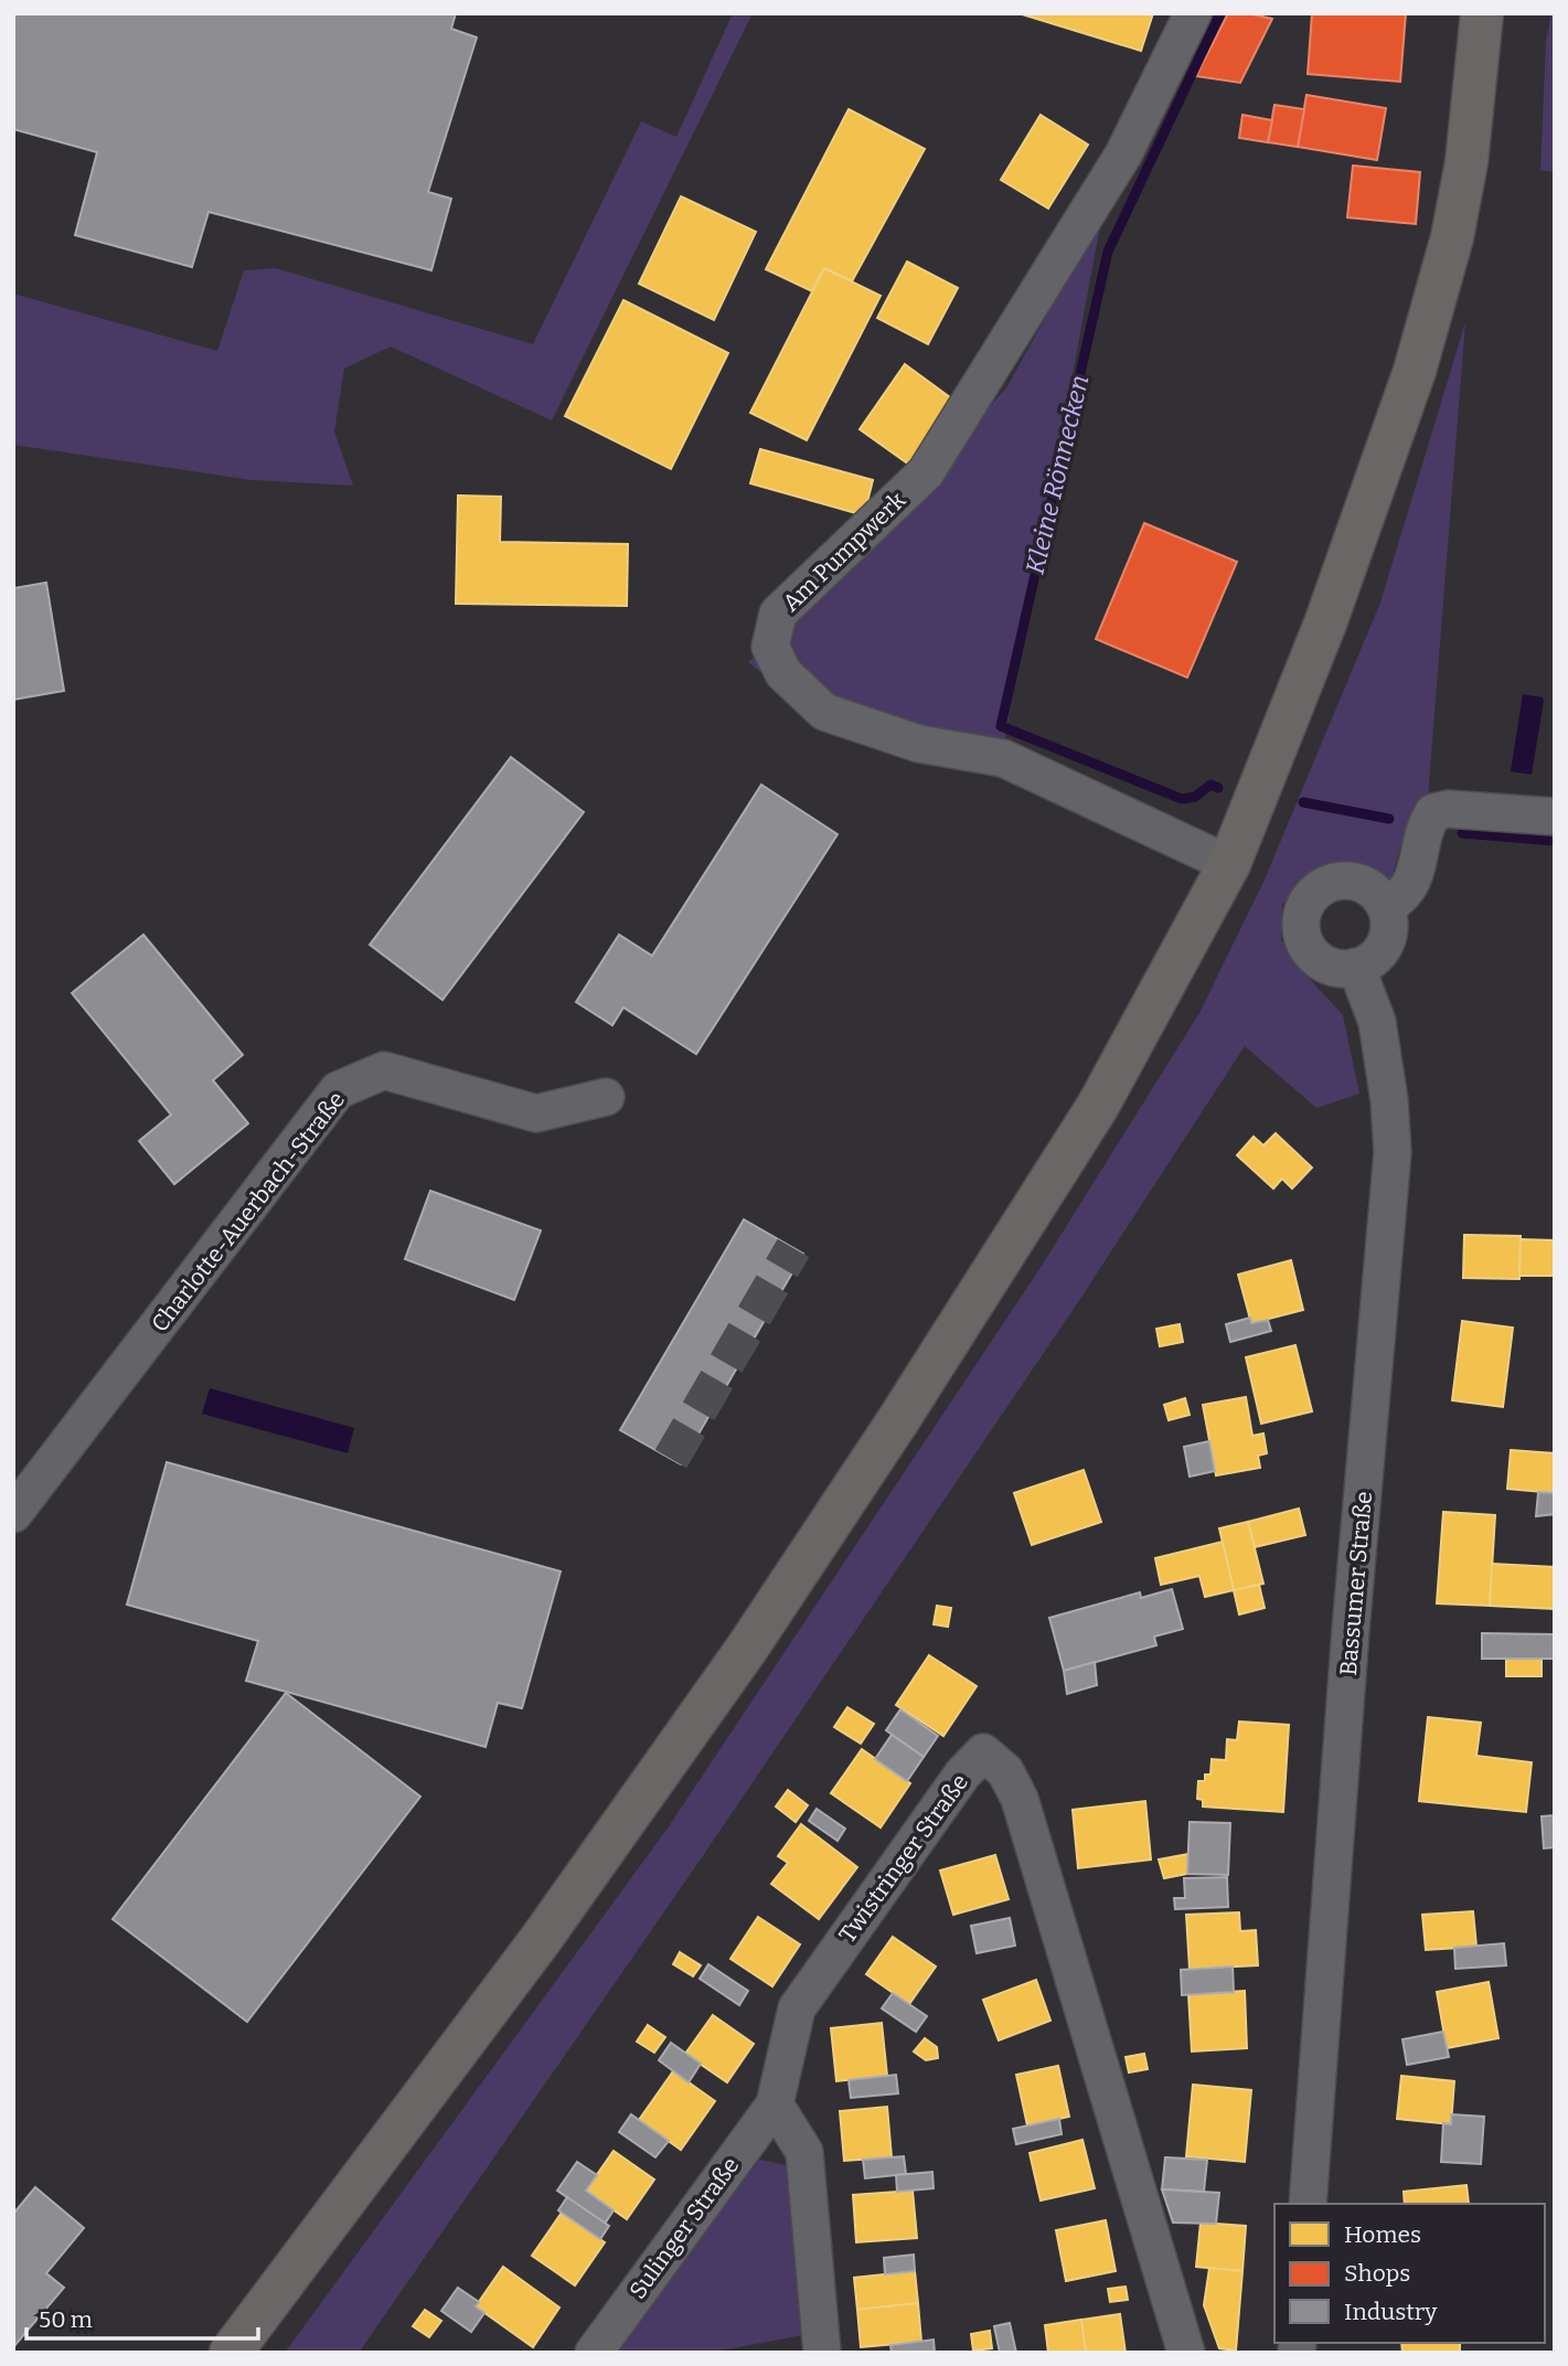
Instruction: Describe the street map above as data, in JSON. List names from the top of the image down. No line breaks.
{"streets":{"street":["Am Pumpwerk","Charlotte-Auerbach-Straße","Bassumer Straße","Twistringer Straße","Sulinger Straße"]},"crossings":[["Twistringer Straße","Sulinger Straße"]],"water":["Kleine Rönnecken"],"legend":["Homes","Shops","Industry"],"scale_bar":"50 m"}
